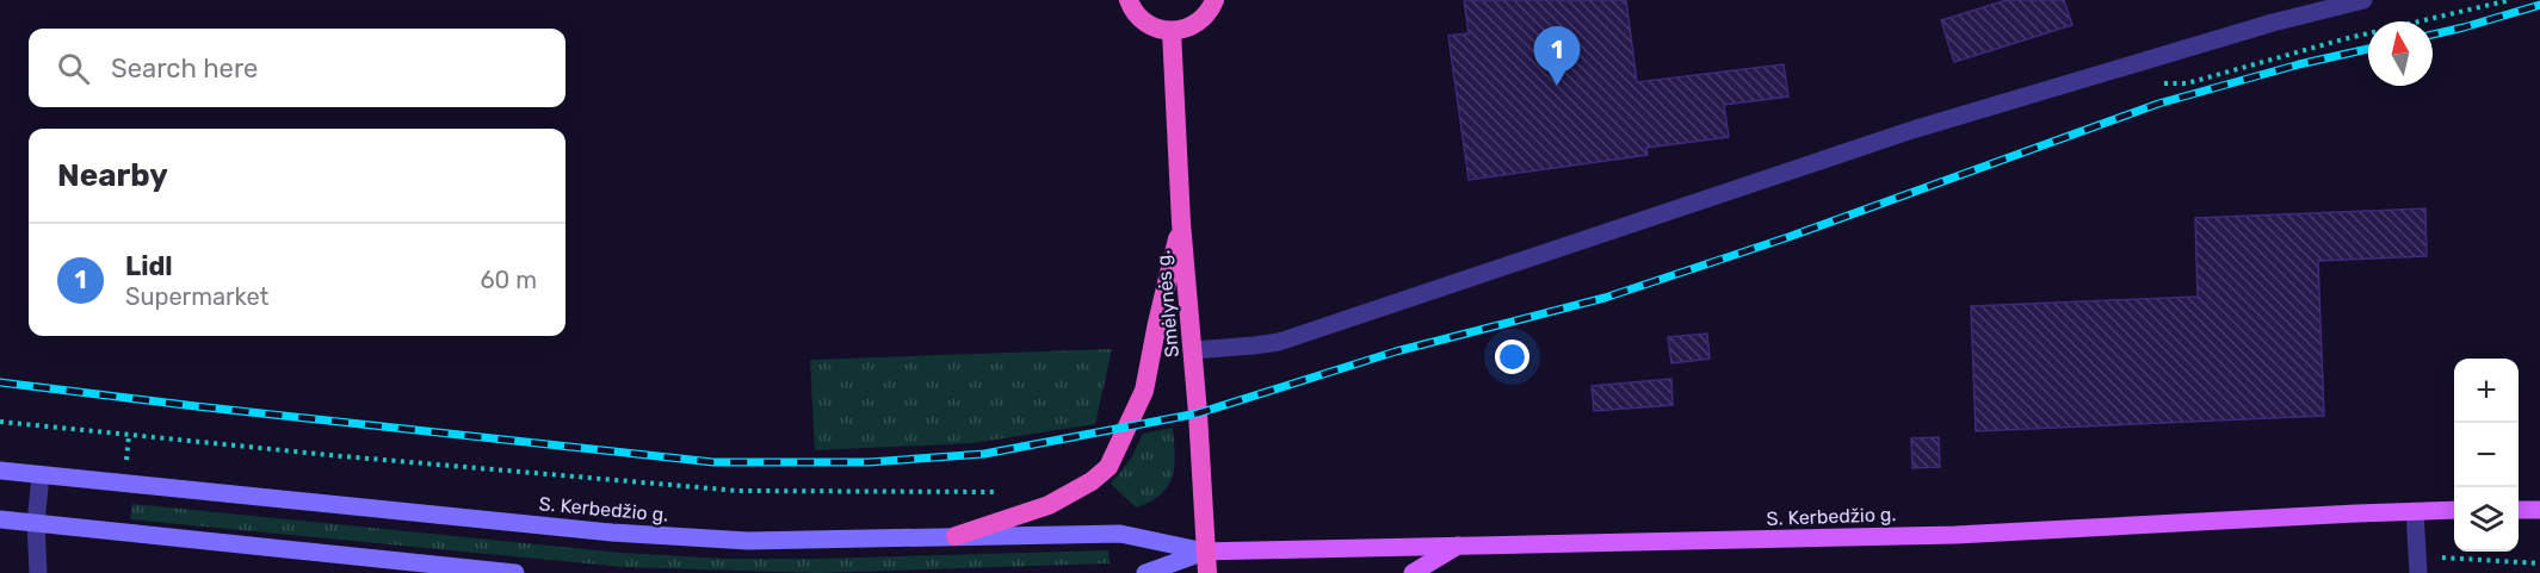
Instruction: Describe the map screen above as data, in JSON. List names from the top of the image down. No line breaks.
{"streets":{"highway":["Smėlynės g."],"main road":["S. Kerbedžio g."]},"crossings":[["Smėlynės g.","S. Kerbedžio g."]],"north":"top","page":{"pins":"1","search":"Search here","heading":"Nearby","list":[{"mark":"1","name":"Lidl","note":"Supermarket","value":"60 m"}],"map_buttons":["+","−"]}}
